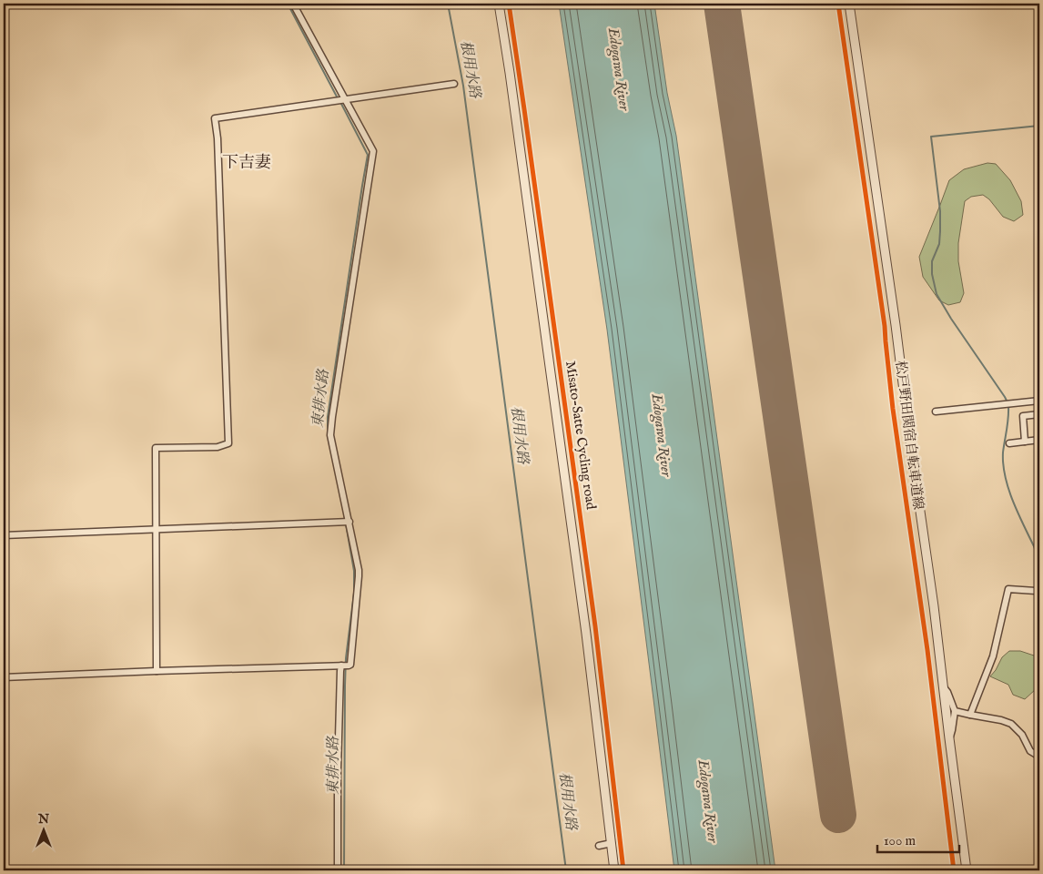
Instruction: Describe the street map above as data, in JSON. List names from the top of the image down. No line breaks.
{"streets":{"cycle path":["Misato-Satte Cycling road","松戸野田関宿自転車道線"]},"districts":["下吉妻"],"water":["根用水路","Edogawa River","東排水路"],"scale_bar":"100 m","north":"top"}
